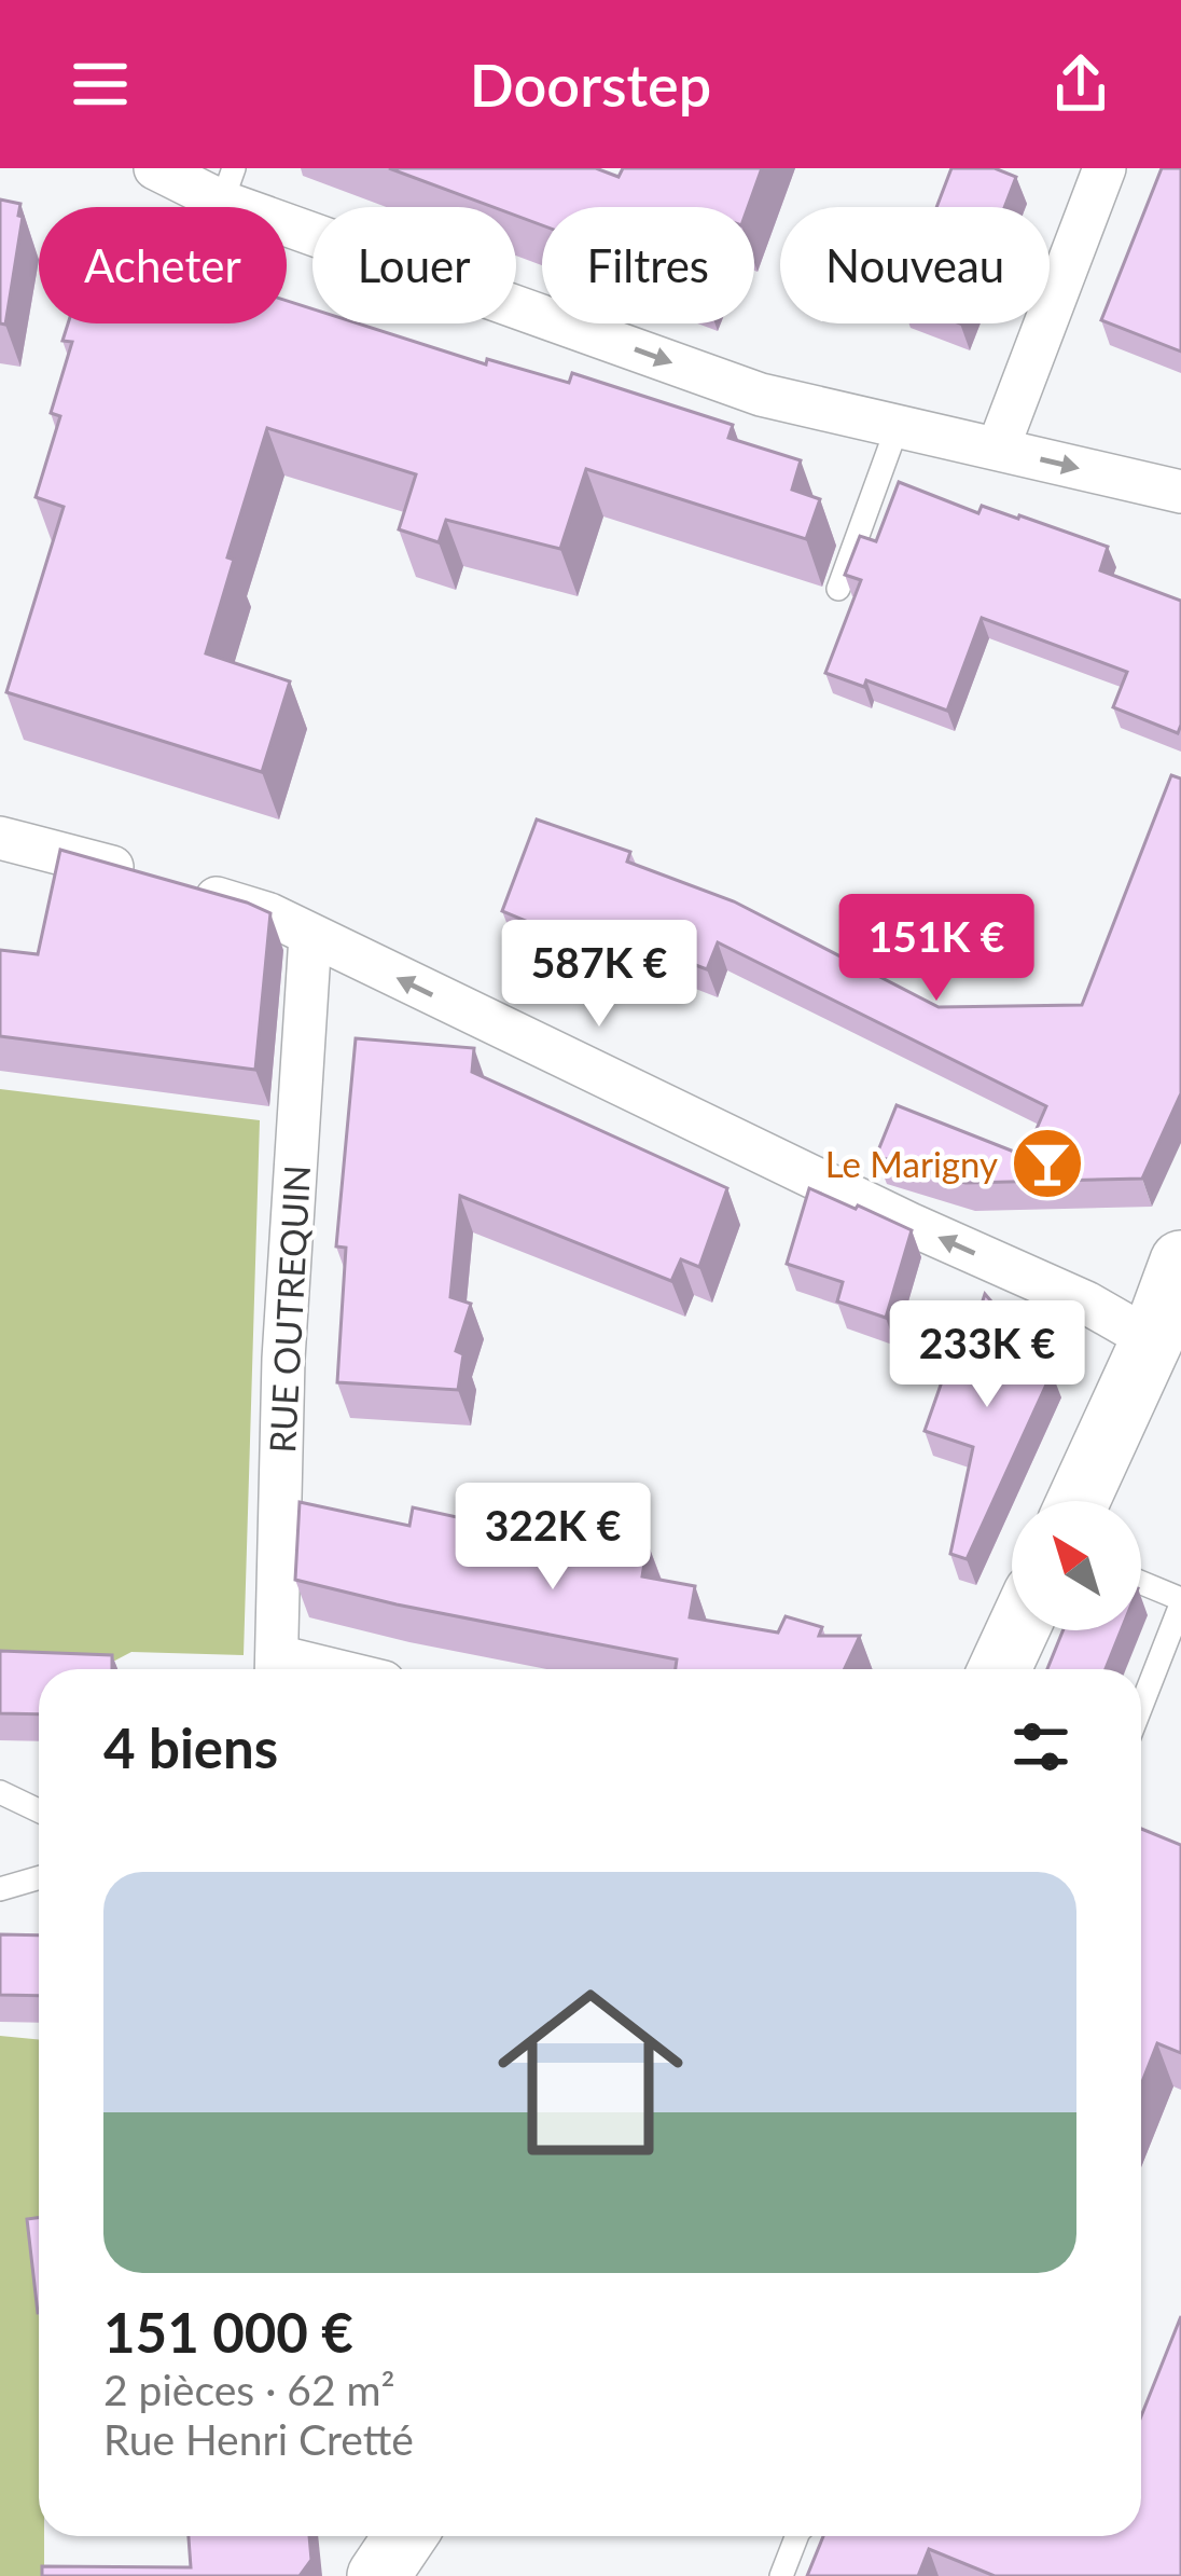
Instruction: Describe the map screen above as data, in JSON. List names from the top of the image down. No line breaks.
{"streets":{"street":["RUE OUTREQUIN"]},"places":{"bar":["Le Marigny"]},"north":"top left","page":{"header":"Doorstep","chip":["Acheter","Louer","Filtres","Nouveau"],"price":["151K €","587K €","233K €","322K €"],"heading":"4 biens","list":[{"name":"151 000 €","note":"2 pièces · 62 m² · Rue Henri Cretté"}]}}
